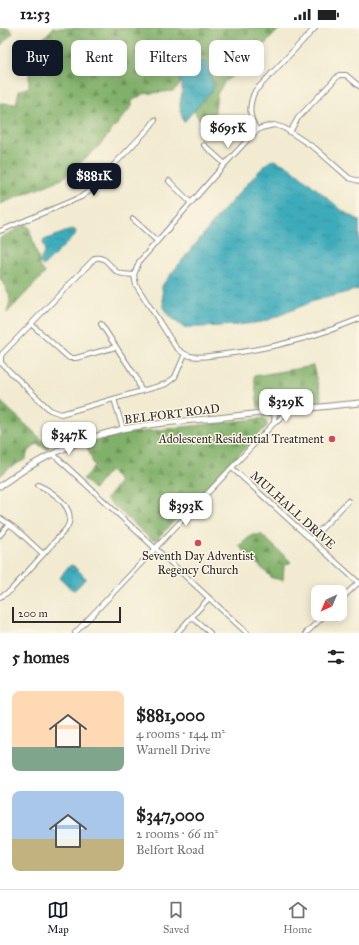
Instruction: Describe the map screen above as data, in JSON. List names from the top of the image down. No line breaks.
{"streets":{"street":["BELFORT ROAD","MULHALL DRIVE"]},"places":["Adolescent Residential Treatment","Seventh Day Adventist Regency Church"],"scale_bar":"200 m","north":"bottom left","page":{"status":"12:53","chip":["Buy","Rent","Filters","New"],"price":["$695K","$881K","$329K","$347K","$393K"],"scale":"200 m","heading":"5 homes","list":[{"name":"$881,000","note":"4 rooms · 144 m² · Warnell Drive"},{"name":"$347,000","note":"2 rooms · 66 m² · Belfort Road"}],"tabs":["Map","Saved","Home"]}}
